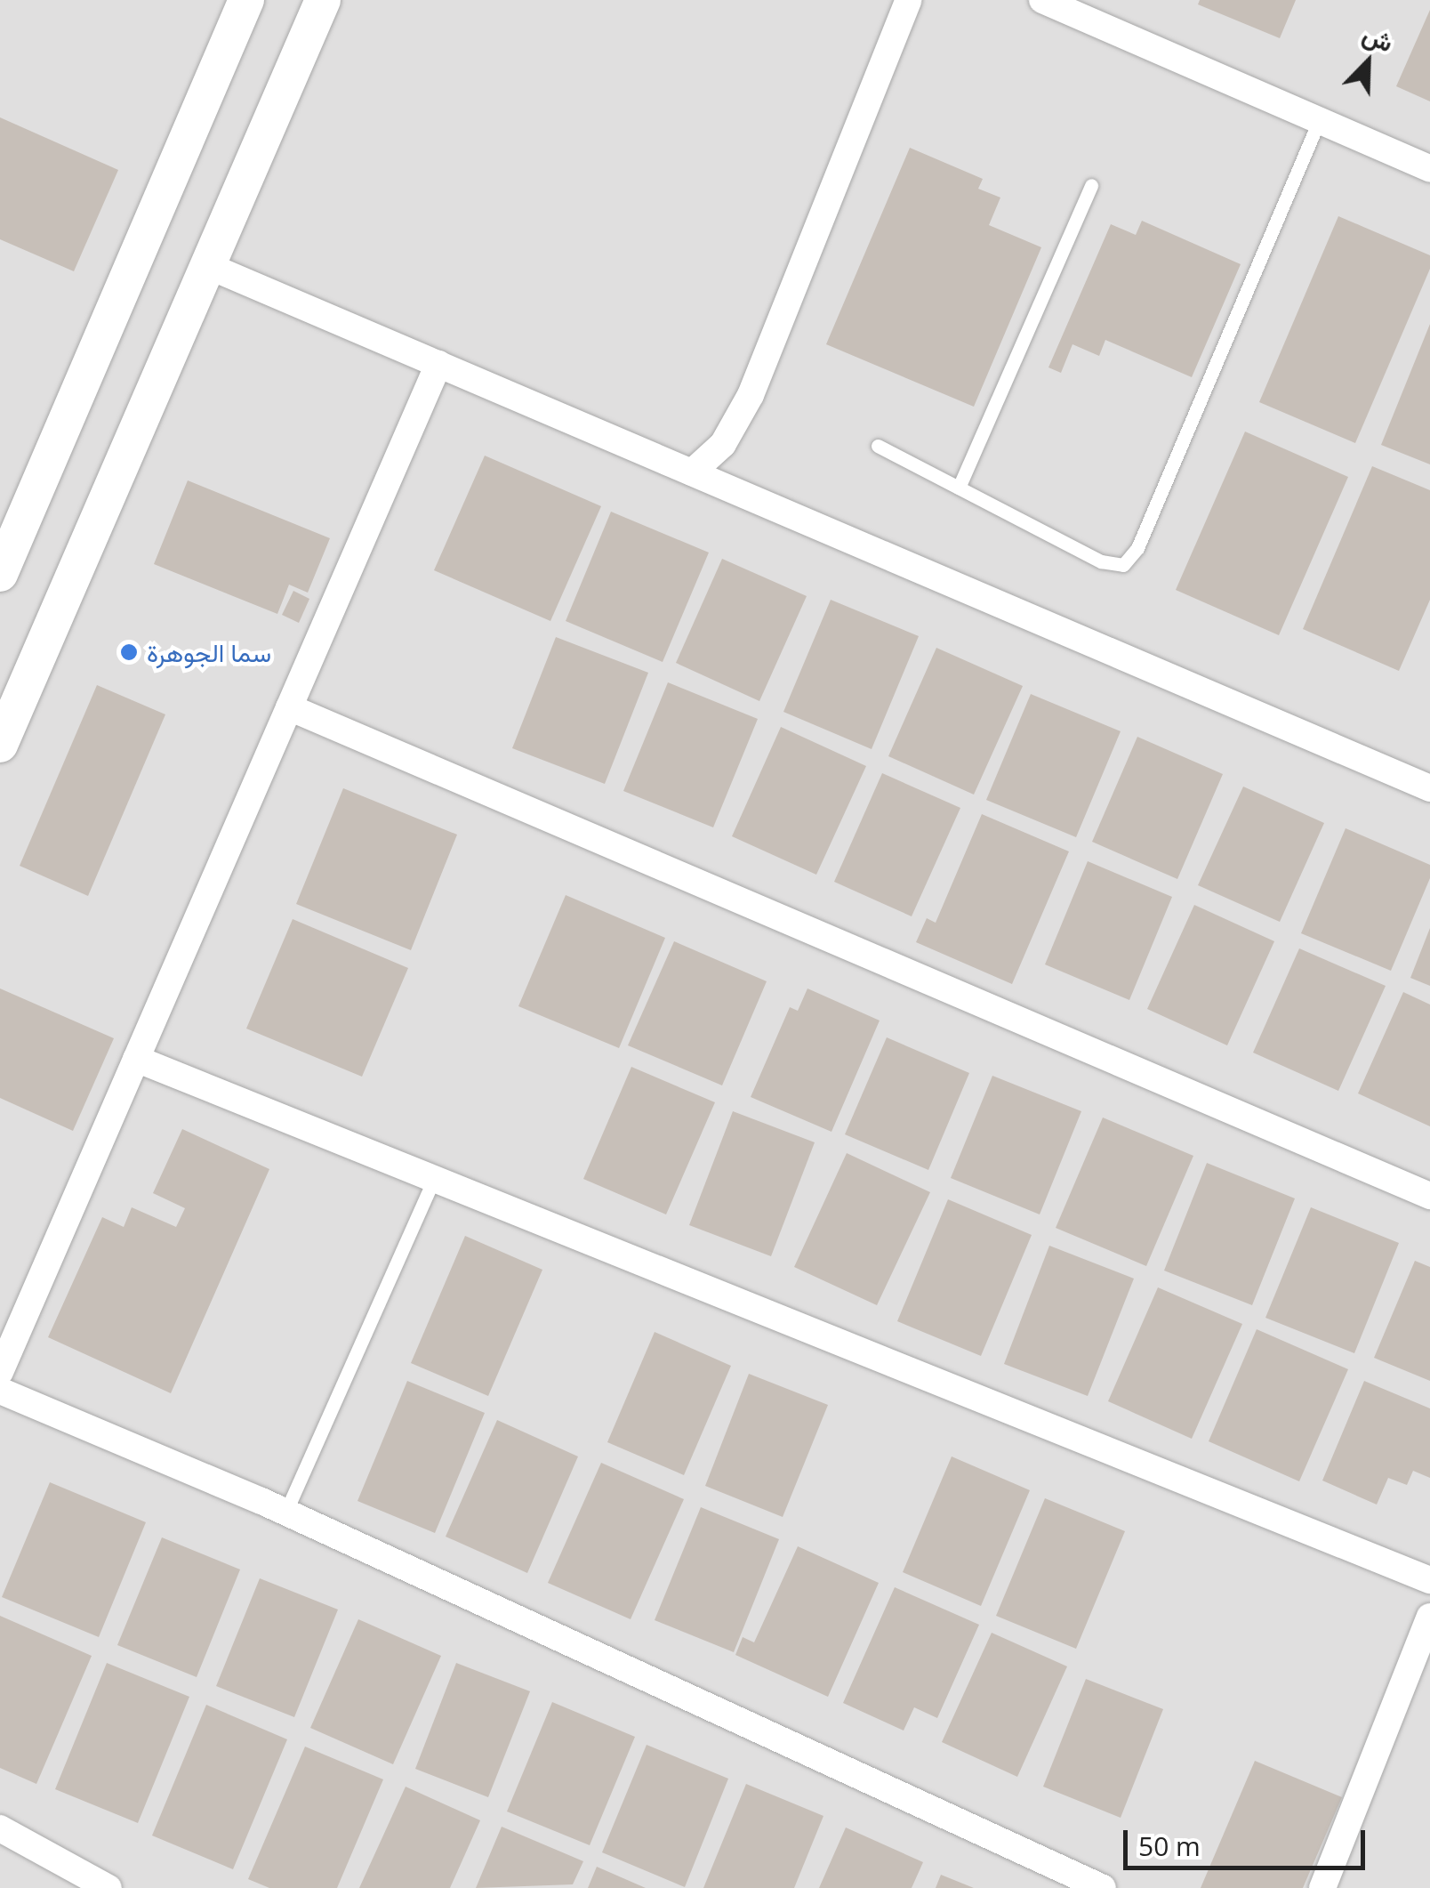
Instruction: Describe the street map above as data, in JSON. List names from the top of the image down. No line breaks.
{"places":["سما الجوهرة"],"scale_bar":"50 m","north":"top right"}
